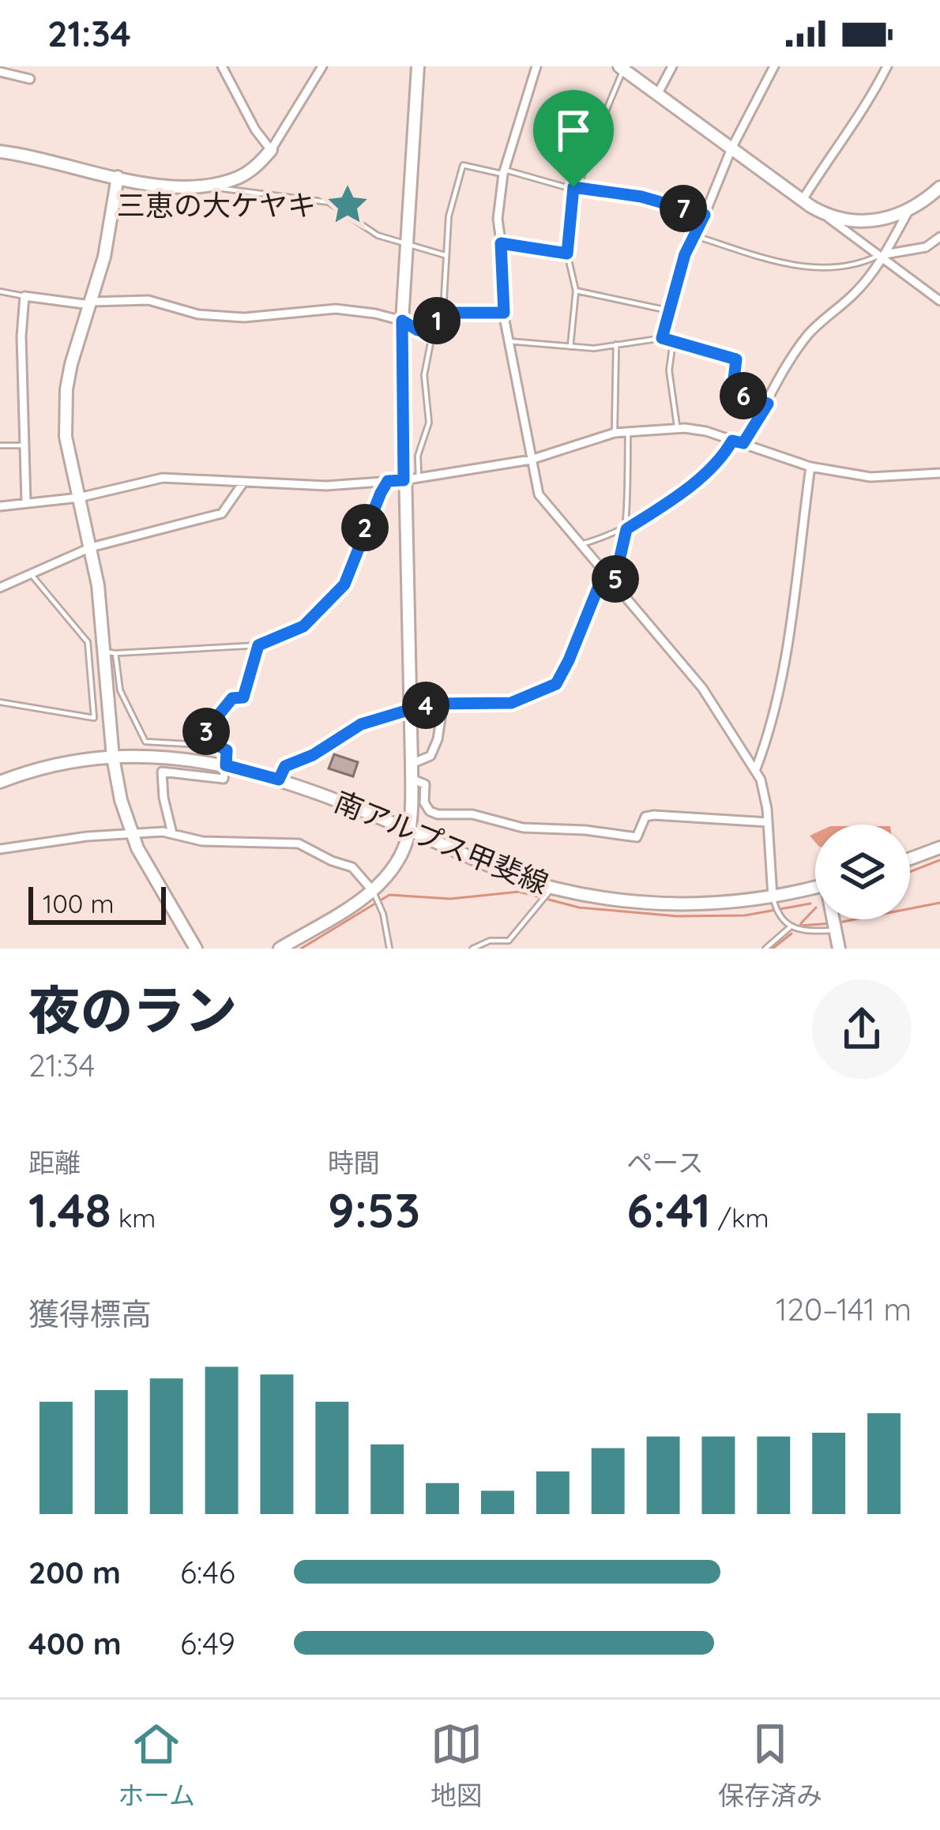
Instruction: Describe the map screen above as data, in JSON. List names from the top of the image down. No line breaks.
{"streets":{"street":["南アルプス甲斐線"]},"places":{"place":["三恵の大ケヤキ"]},"scale_bar":"100 m","page":{"status":"21:34","pins":["7","1","6","2","5","4","3"],"scale":"100 m","heading":["夜のラン","21:34"],"stats":[["距離","1.48 km"],["時間","9:53"],["ペース","6:41 /km"]],"chart":["獲得標高","120–141 m"],"list":[{"name":"200 m","note":"6:46"},{"name":"400 m","note":"6:49"}],"tabs":["ホーム","地図","保存済み"]}}
